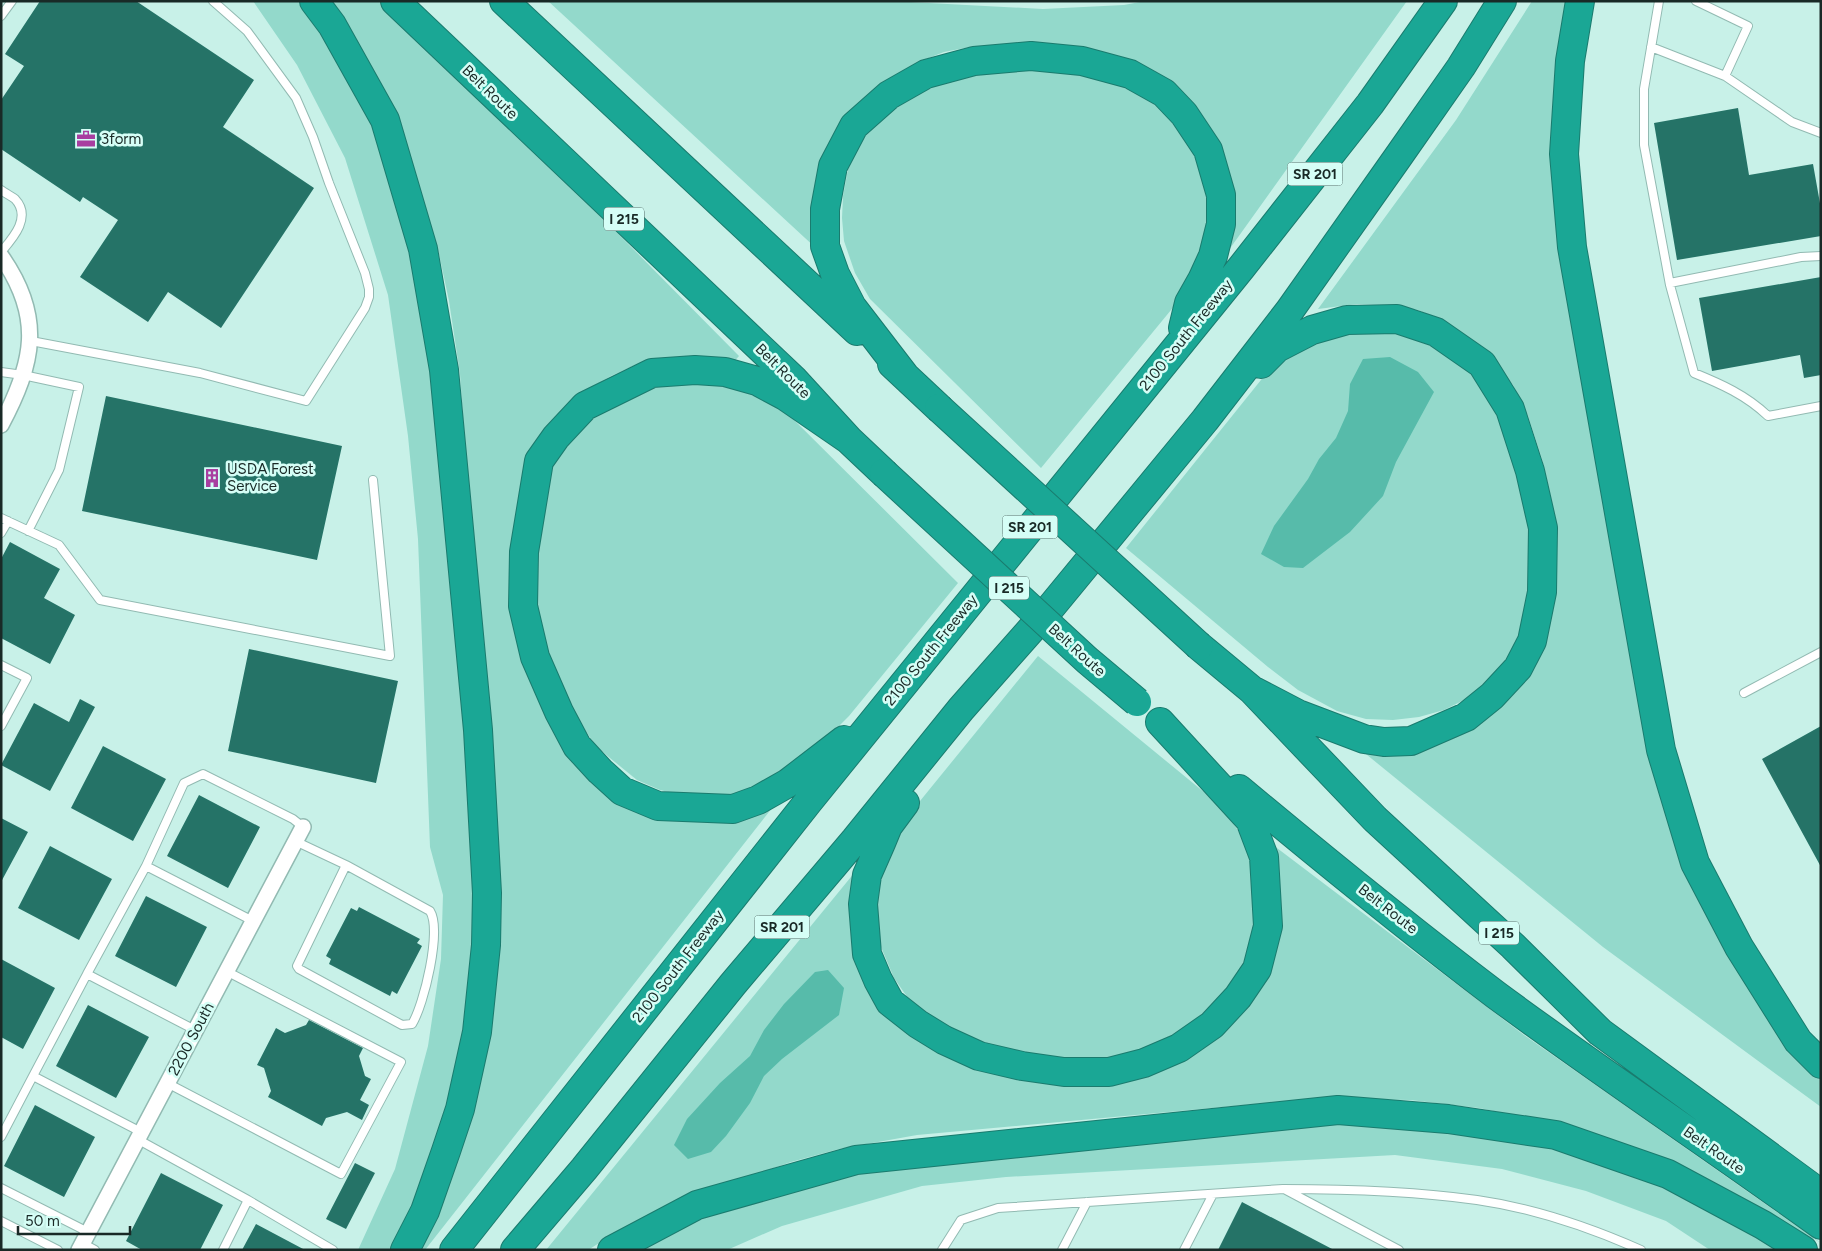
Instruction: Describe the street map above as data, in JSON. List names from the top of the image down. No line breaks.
{"streets":{"highway":["Belt Route","SR 201","I 215","2100 South Freeway"],"street":["2200 South"]},"places":{"office":["3form"],"building":["USDA Forest Service"]},"scale_bar":"50 m"}
